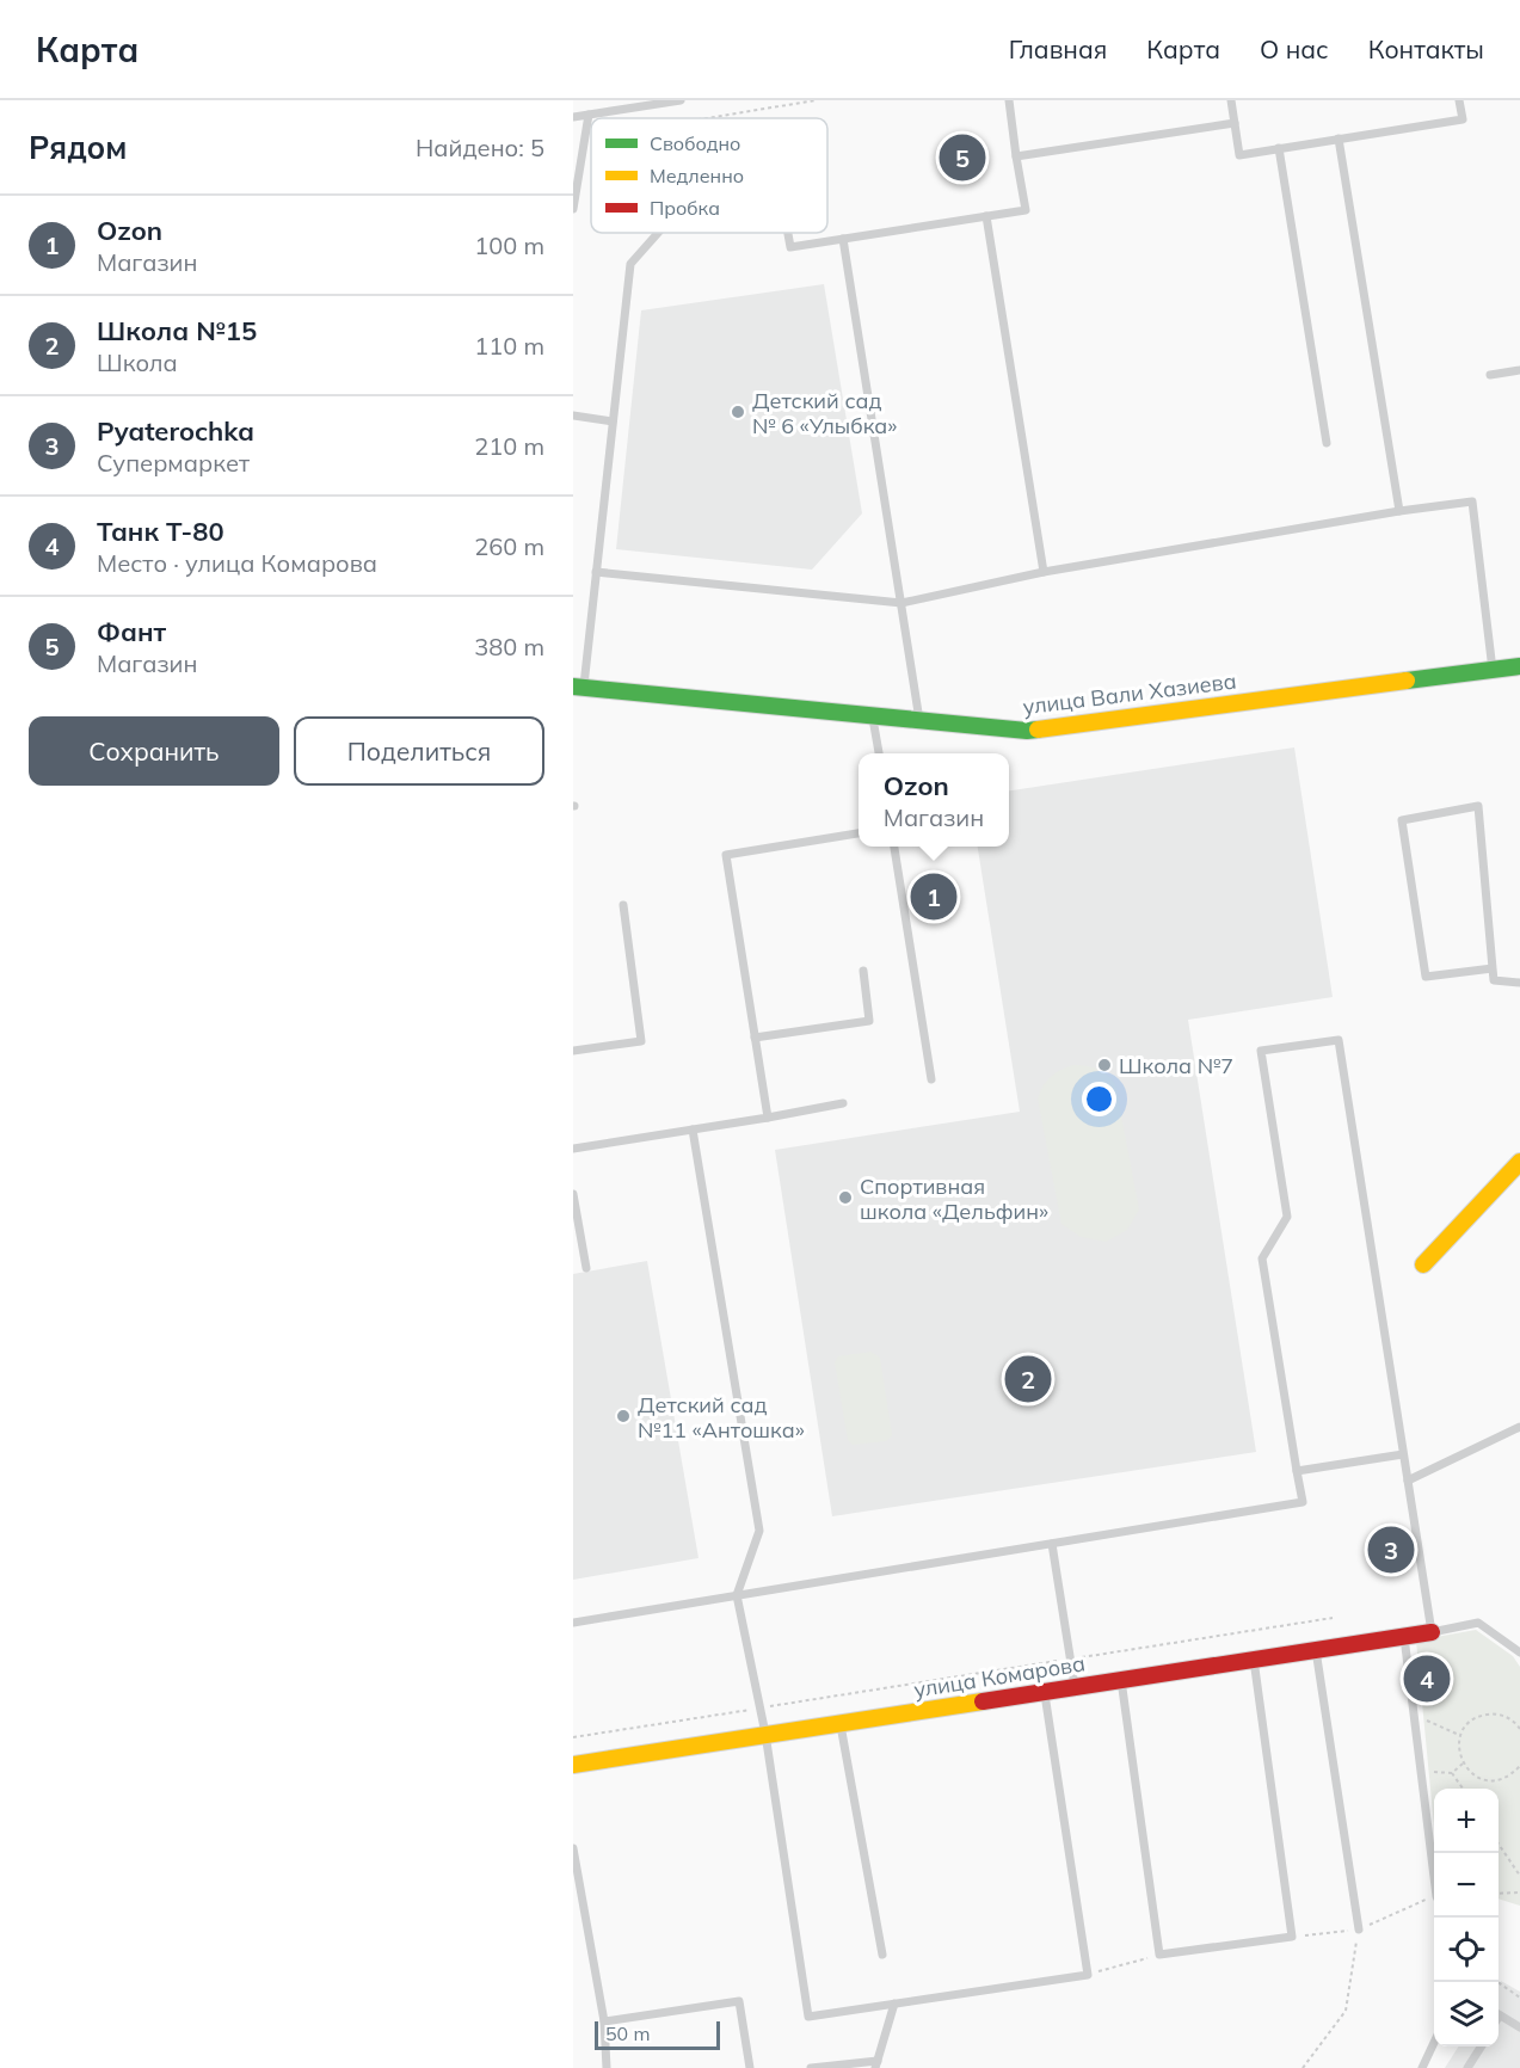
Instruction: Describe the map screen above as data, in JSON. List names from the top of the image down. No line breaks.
{"streets":{"street":["улица Вали Хазиева","улица Комарова"]},"places":["Детский сад № 6 «Улыбка»","Школа №7","Спортивная школа «Дельфин»","Детский сад №11 «Антошка»"],"legend":["Свободно","Медленно","Пробка"],"scale_bar":"50 m","page":{"header":"Карта","nav":["Главная","Карта","О нас","Контакты"],"heading":["Рядом","Найдено: 5"],"pins":["5","1","2","3","4"],"list":[{"mark":"1","name":"Ozon","note":"Магазин","value":"100 m"},{"mark":"2","name":"Школа №15","note":"Школа","value":"110 m"},{"mark":"3","name":"Pyaterochka","note":"Супермаркет","value":"210 m"},{"mark":"4","name":"Танк Т-80","note":"Место · улица Комарова","value":"260 m"},{"mark":"5","name":"Фант","note":"Магазин","value":"380 m"}],"buttons":["Сохранить","Поделиться"],"popup":["Ozon","Магазин"],"map_buttons":["+","−"],"scale":"50 m"}}
